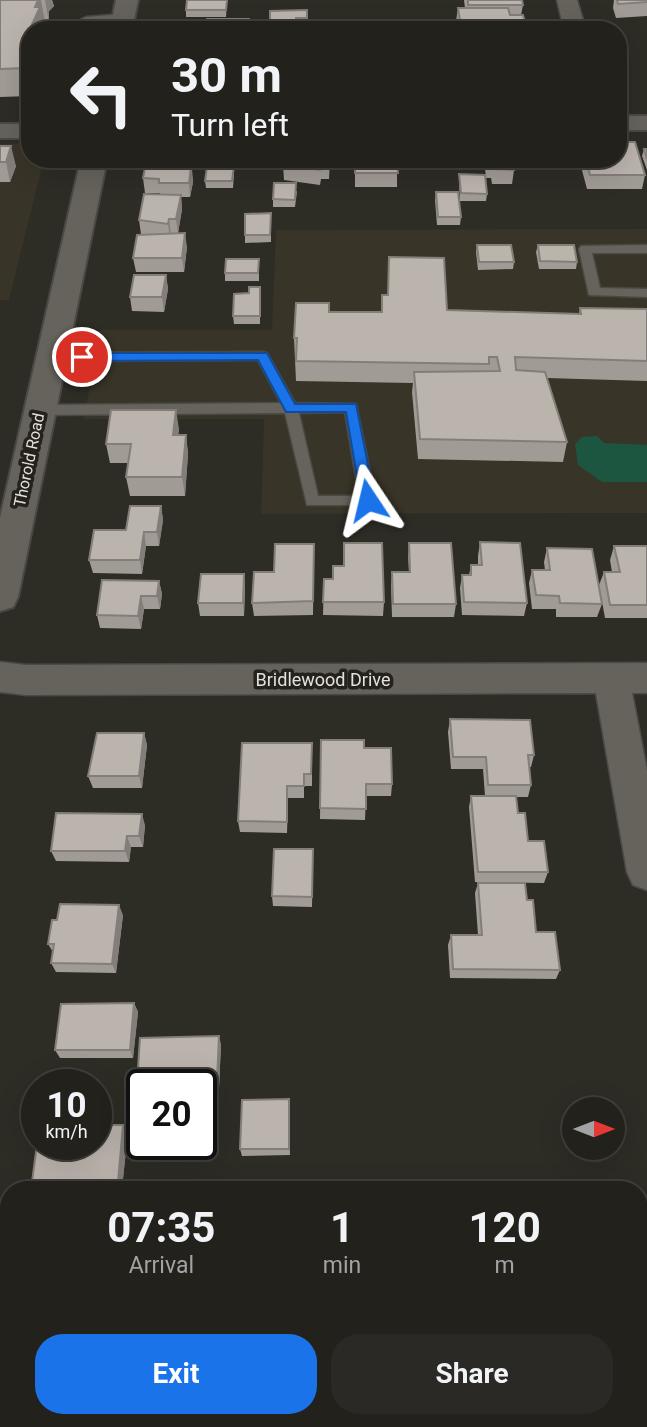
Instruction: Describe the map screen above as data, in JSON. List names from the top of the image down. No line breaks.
{"streets":{"street":["Thorold Road","Bridlewood Drive"]},"north":"right","page":{"turn":["30 m","Turn left"],"speed":"10 km/h","limit":"20","eta":["07:35","Arrival","1","min","120","m"],"buttons":["Exit","Share"]}}
